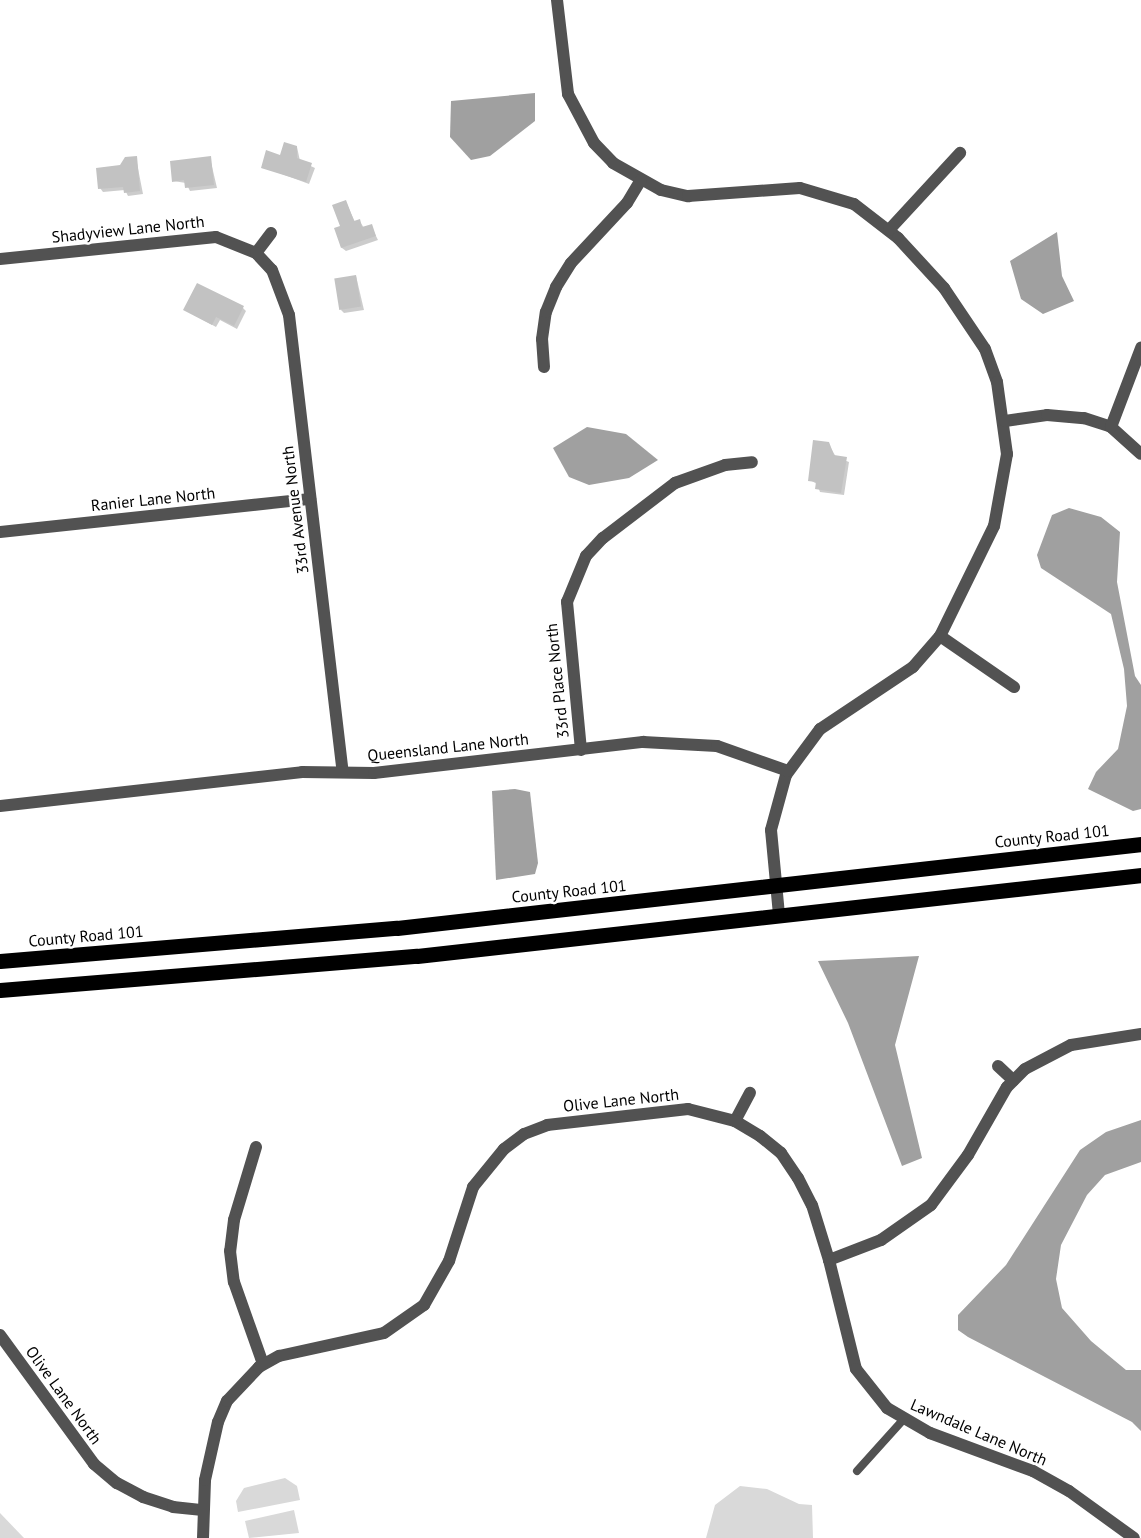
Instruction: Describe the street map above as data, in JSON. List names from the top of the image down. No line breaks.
{"streets":{"main road":["County Road 101"],"street":["Shadyview Lane North","Ranier Lane North","33rd Avenue North","33rd Place North","Queensland Lane North","Olive Lane North","Lawndale Lane North"]},"crossings":[["Shadyview Lane North","33rd Avenue North"],["Ranier Lane North","33rd Avenue North"],["33rd Avenue North","Queensland Lane North"],["33rd Place North","Queensland Lane North"],["Olive Lane North","Lawndale Lane North"]]}
